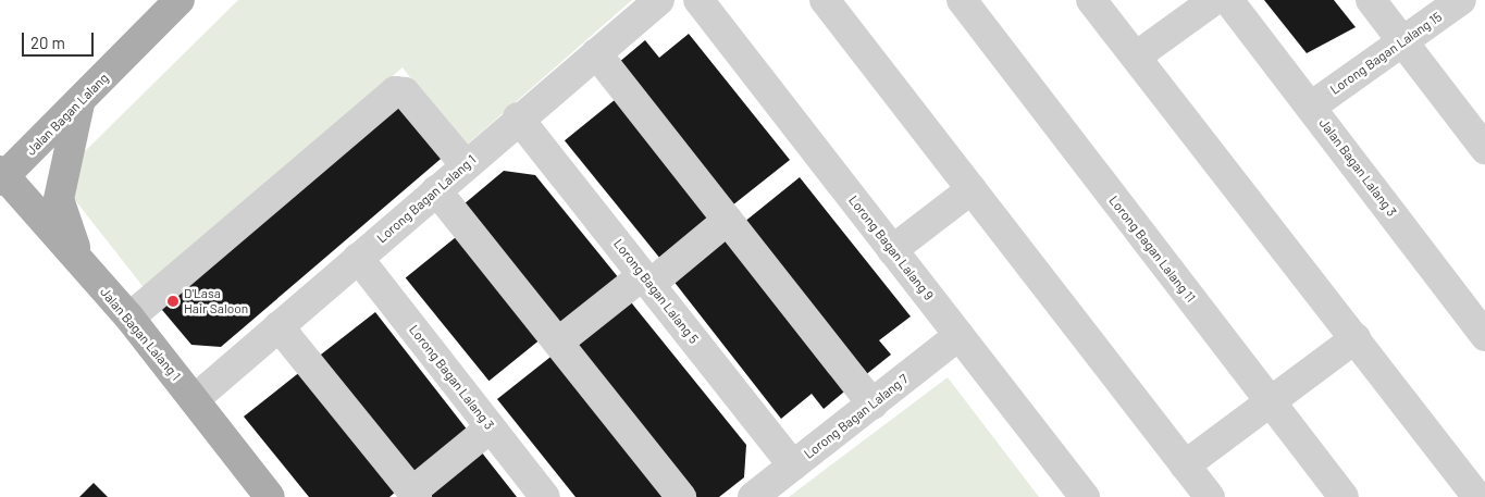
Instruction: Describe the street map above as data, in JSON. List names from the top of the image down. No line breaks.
{"streets":{"main road":["Jalan Bagan Lalang","Jalan Bagan Lalang 1"],"street":["Lorong Bagan Lalang 15","Jalan Bagan Lalang 3","Lorong Bagan Lalang 1","Lorong Bagan Lalang 9","Lorong Bagan Lalang 11","Lorong Bagan Lalang 5","Lorong Bagan Lalang 3","Lorong Bagan Lalang 7"]},"crossings":[["Lorong Bagan Lalang 15","Jalan Bagan Lalang 3"],["Jalan Bagan Lalang","Jalan Bagan Lalang 1"],["Lorong Bagan Lalang 1","Lorong Bagan Lalang 5"],["Lorong Bagan Lalang 1","Jalan Bagan Lalang 1"],["Lorong Bagan Lalang 1","Lorong Bagan Lalang 3"],["Lorong Bagan Lalang 9","Lorong Bagan Lalang 7"],["Lorong Bagan Lalang 5","Lorong Bagan Lalang 7"]],"places":["D'Lasa Hair Saloon"],"scale_bar":"20 m"}
